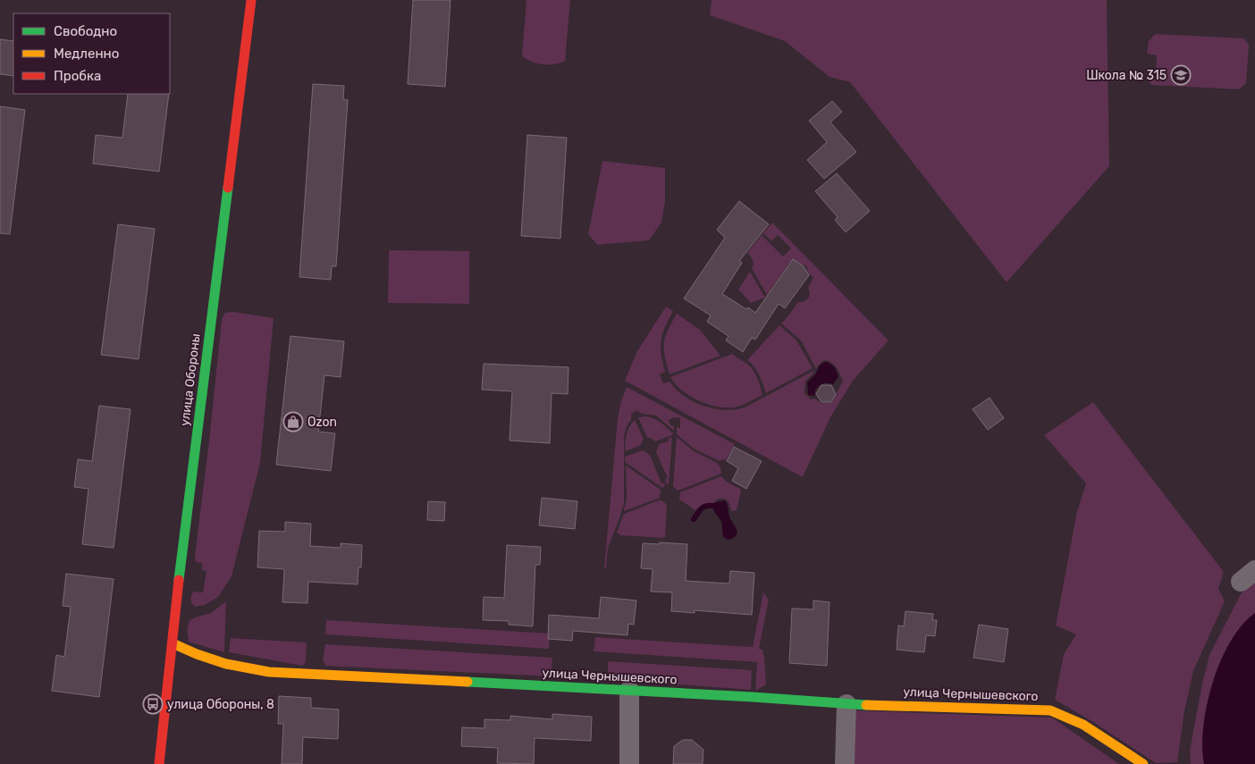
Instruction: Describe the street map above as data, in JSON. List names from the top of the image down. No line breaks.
{"streets":{"street":["улица Обороны","улица Чернышевского"]},"crossings":[["улица Обороны","улица Чернышевского"]],"places":{"school or university":["Школа № 315"],"shop":["Ozon"],"bus stop":["улица Обороны, 8"]},"legend":["Свободно","Медленно","Пробка"]}
